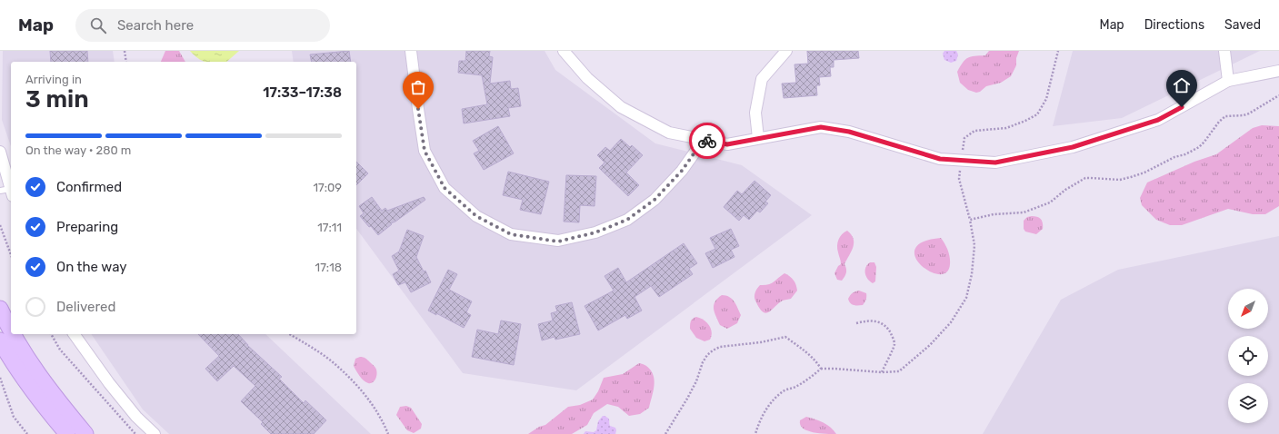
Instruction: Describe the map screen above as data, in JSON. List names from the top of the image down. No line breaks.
{"north":"bottom left","page":{"header":"Map","search":"Search here","nav":["Map","Directions","Saved"],"heading":["3 min","Arriving in","17:33–17:38"],"bar":"On the way · 280 m","list":[["Confirmed","17:09"],["Preparing","17:11"],["On the way","17:18"],"Delivered"]}}
